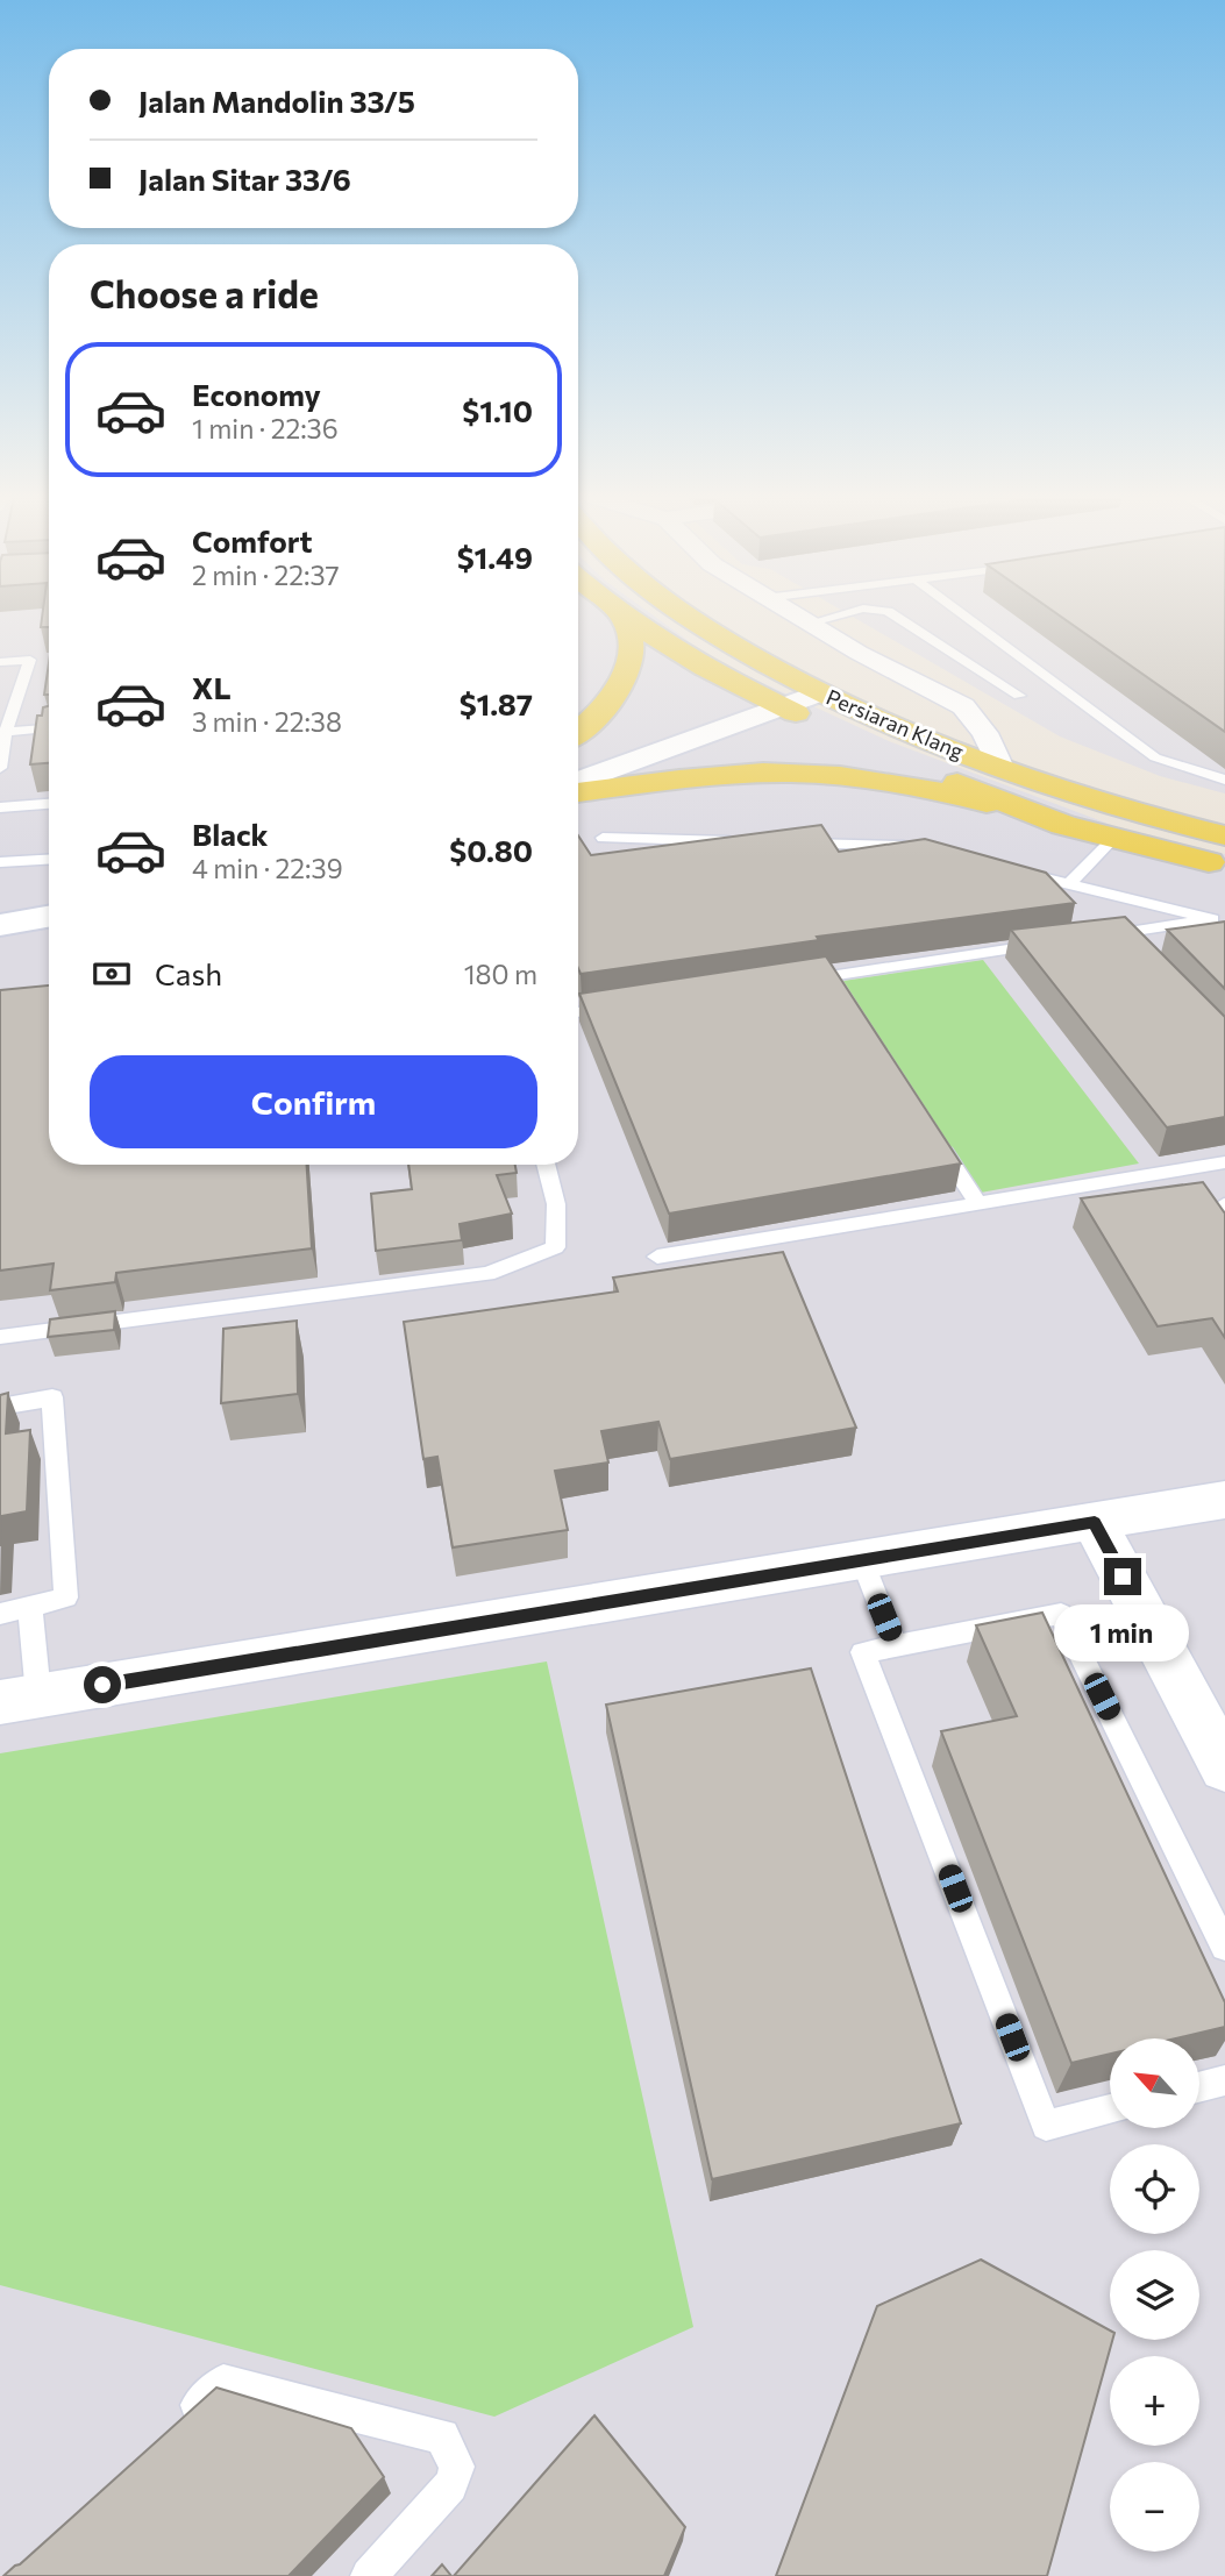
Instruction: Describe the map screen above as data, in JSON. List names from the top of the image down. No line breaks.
{"streets":{"main road":["Persiaran Klang"]},"north":"top left","page":{"banner":["Jalan Mandolin 33/5","Jalan Sitar 33/6"],"heading":"Choose a ride","list":[{"name":"Economy","note":"1 min · 22:36","value":"$1.10"},{"name":"Comfort","note":"2 min · 22:37","value":"$1.49"},{"name":"XL","note":"3 min · 22:38","value":"$1.87"},{"name":"Black","note":"4 min · 22:39","value":"$0.80"}],"pay":["Cash","180 m"],"buttons":"Confirm","bubble":"1 min","map_buttons":["+","−"]}}
